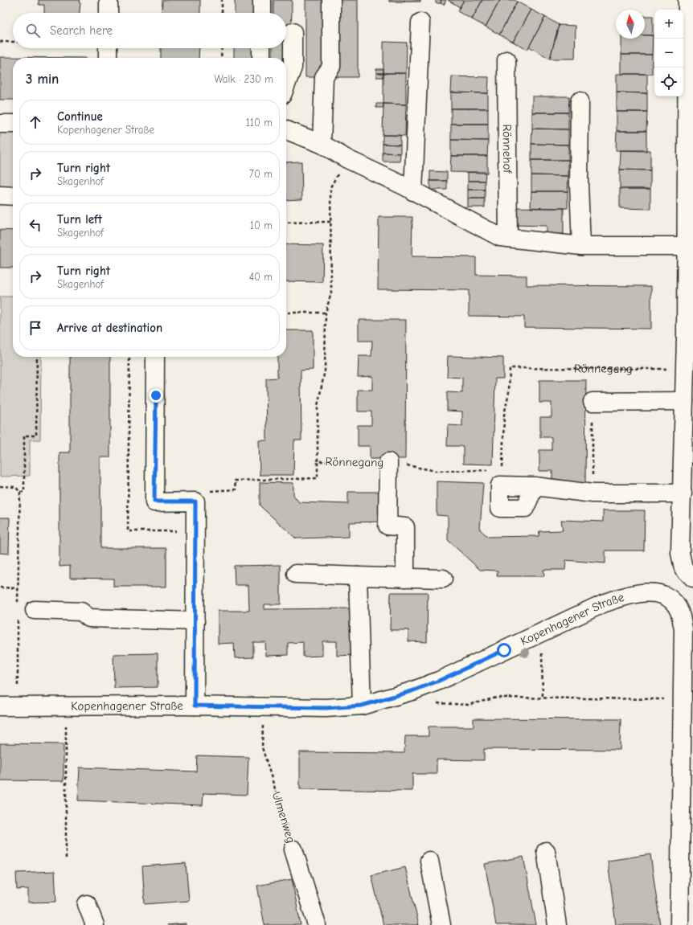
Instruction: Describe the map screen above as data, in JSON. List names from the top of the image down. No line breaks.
{"streets":{"street":["Rönnehof","Kopenhagener Straße","Ulmenweg"],"path":["Rönnegang"]},"crossings":[["Kopenhagener Straße","Ulmenweg"]],"north":"top","page":{"map_buttons":["+","−"],"search":"Search here","heading":["3 min","Walk · 230 m"],"list":[["Continue","Kopenhagener Straße","110 m"],["Turn right","Skagenhof","70 m"],["Turn left","Skagenhof","10 m"],["Turn right","Skagenhof","40 m"],"Arrive at destination"]}}
